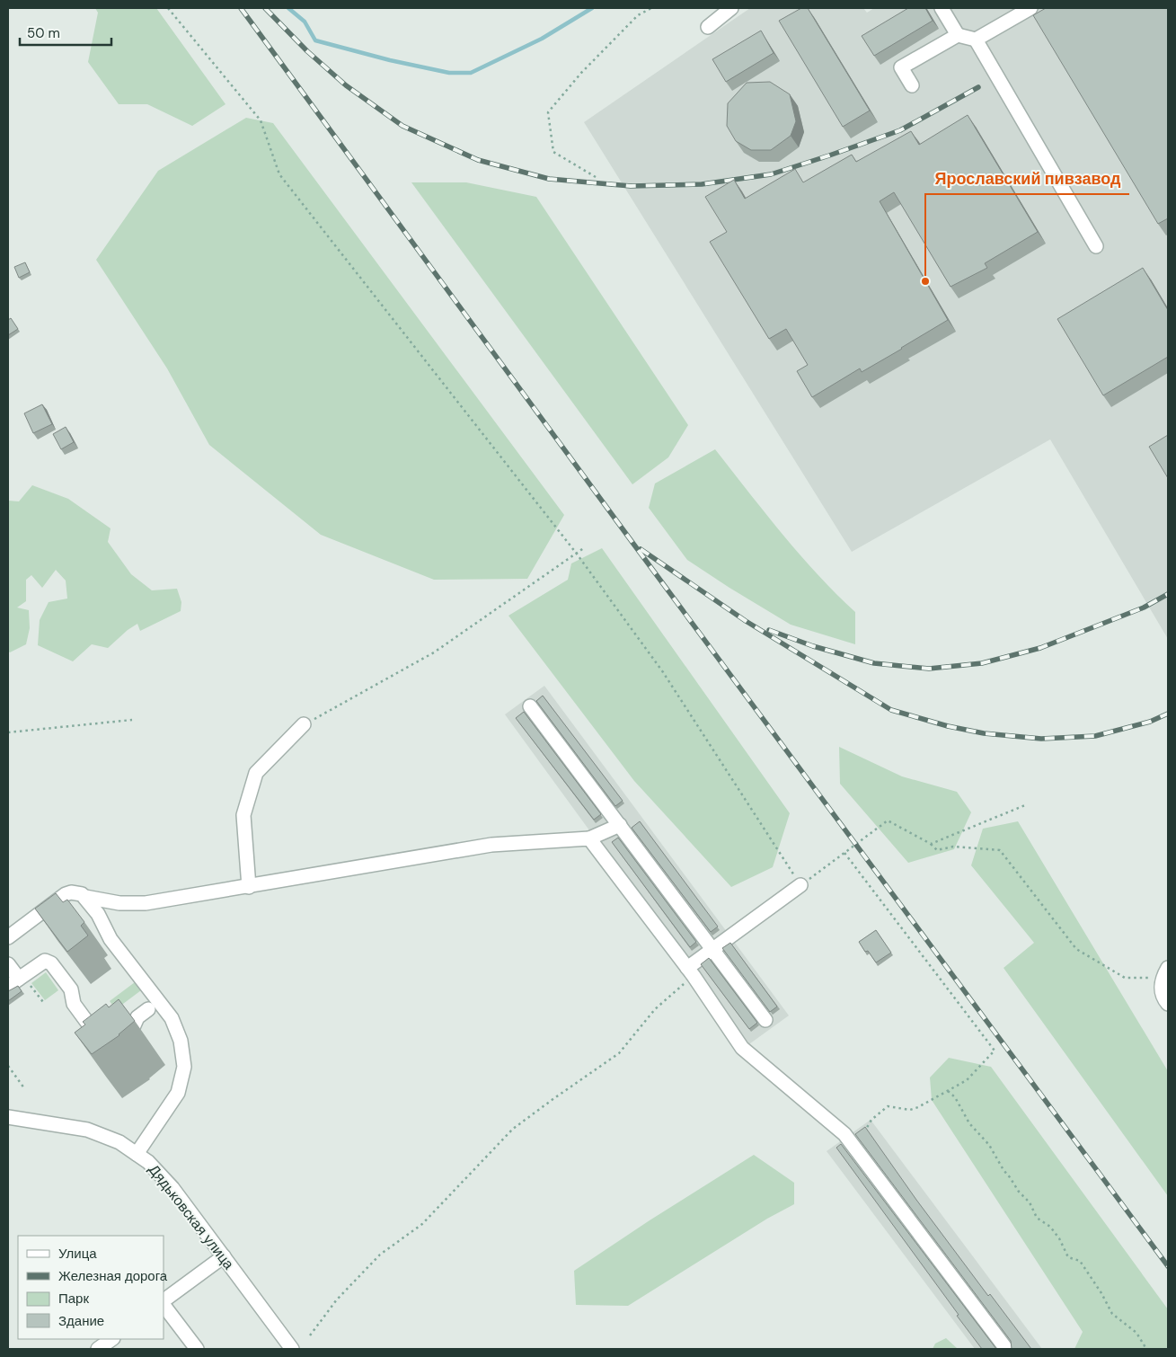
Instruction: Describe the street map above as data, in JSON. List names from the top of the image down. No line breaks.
{"streets":{"street":["Дядьковская улица"]},"places":["Ярославский пивзавод"],"legend":["Улица","Железная дорога","Парк","Здание"],"scale_bar":"50 m"}
